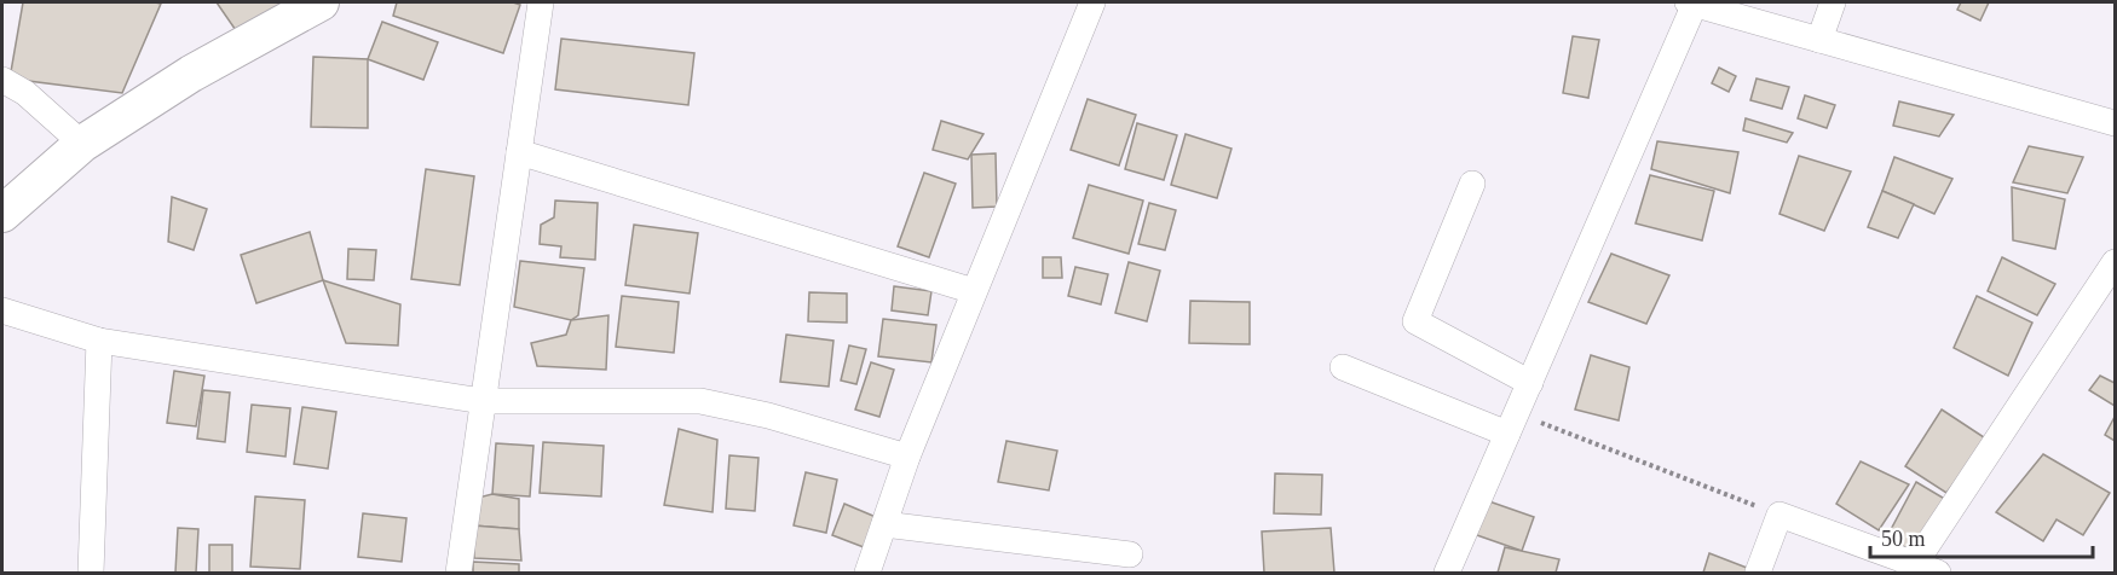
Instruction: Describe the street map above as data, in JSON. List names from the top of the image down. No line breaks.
{"scale_bar":"50 m"}
